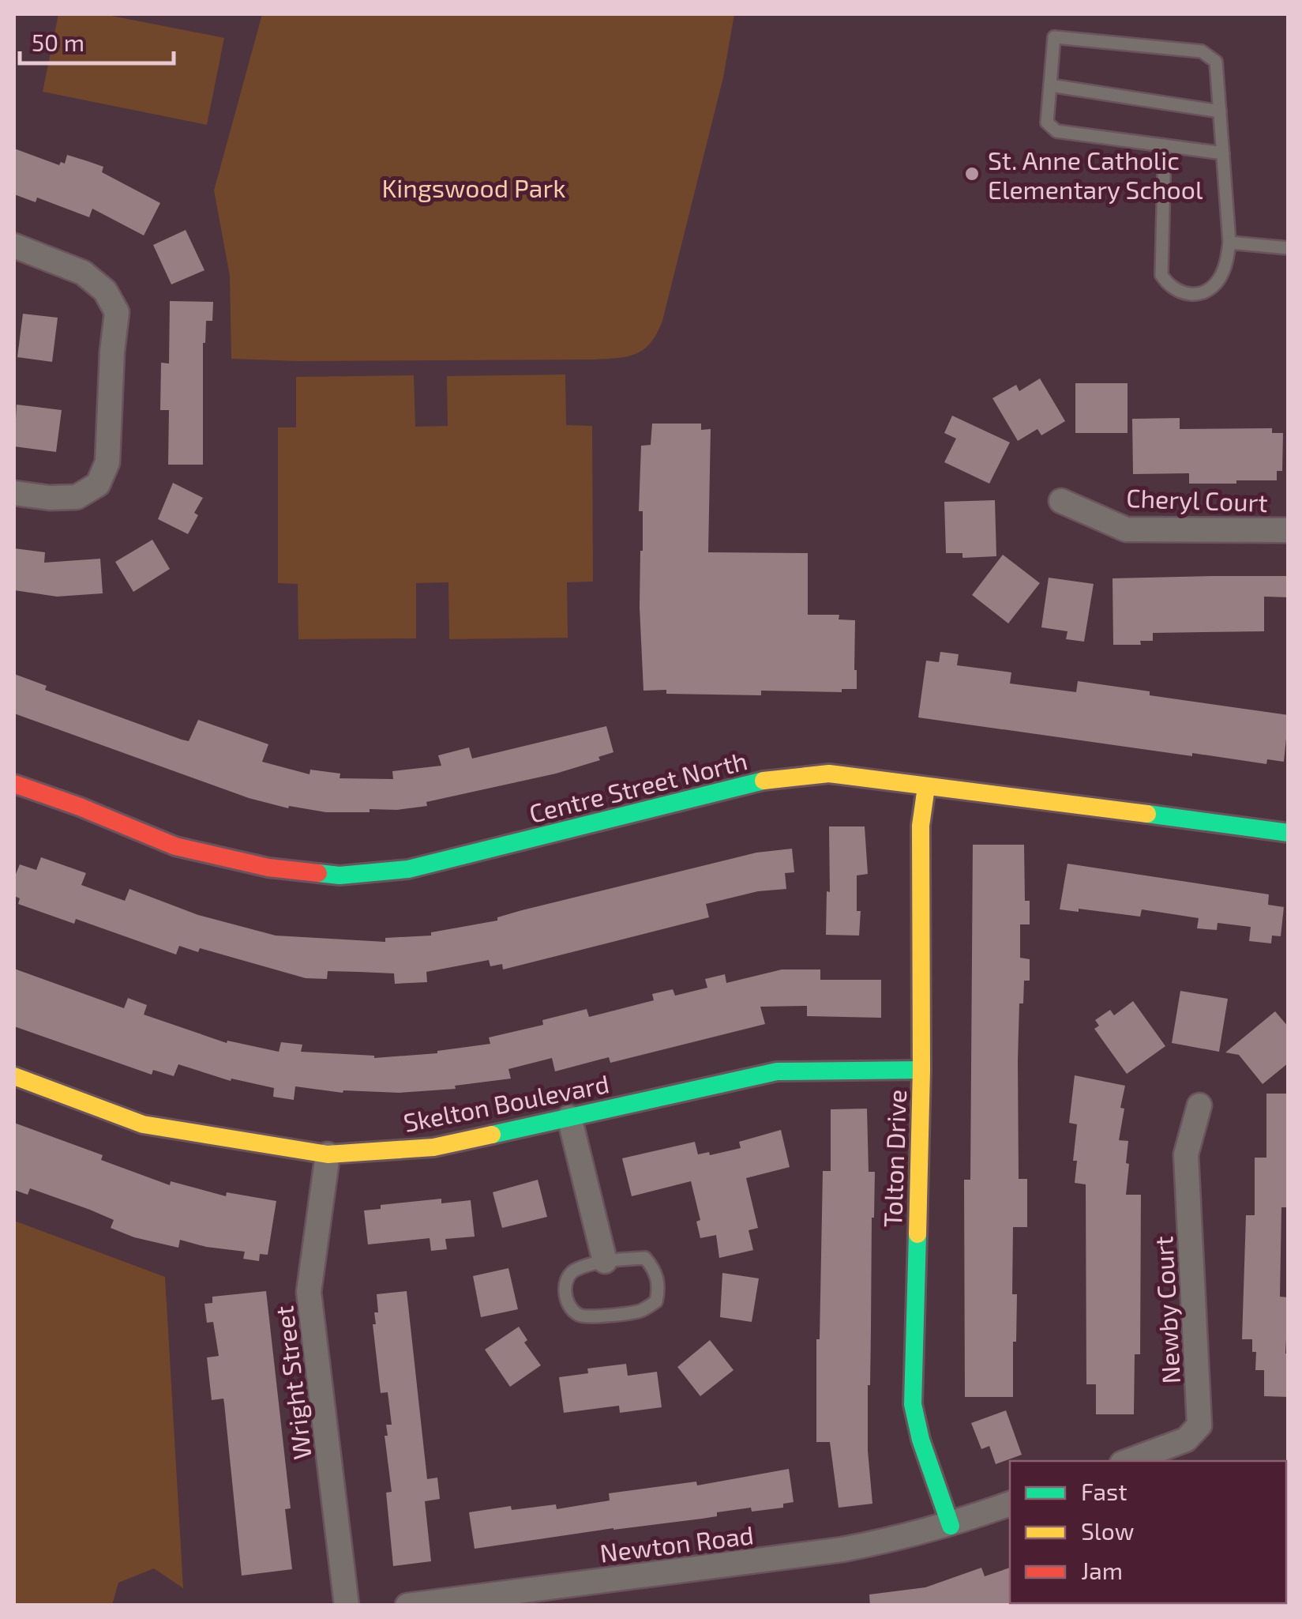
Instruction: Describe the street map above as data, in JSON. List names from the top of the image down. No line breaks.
{"streets":{"street":["Cheryl Court","Centre Street North","Skelton Boulevard","Tolton Drive","Newby Court","Wright Street","Newton Road"]},"crossings":[["Centre Street North","Tolton Drive"],["Skelton Boulevard","Tolton Drive"],["Skelton Boulevard","Wright Street"],["Tolton Drive","Newton Road"]],"parks":["Kingswood Park"],"places":["St. Anne Catholic Elementary School"],"legend":["Fast","Slow","Jam"],"scale_bar":"50 m"}
